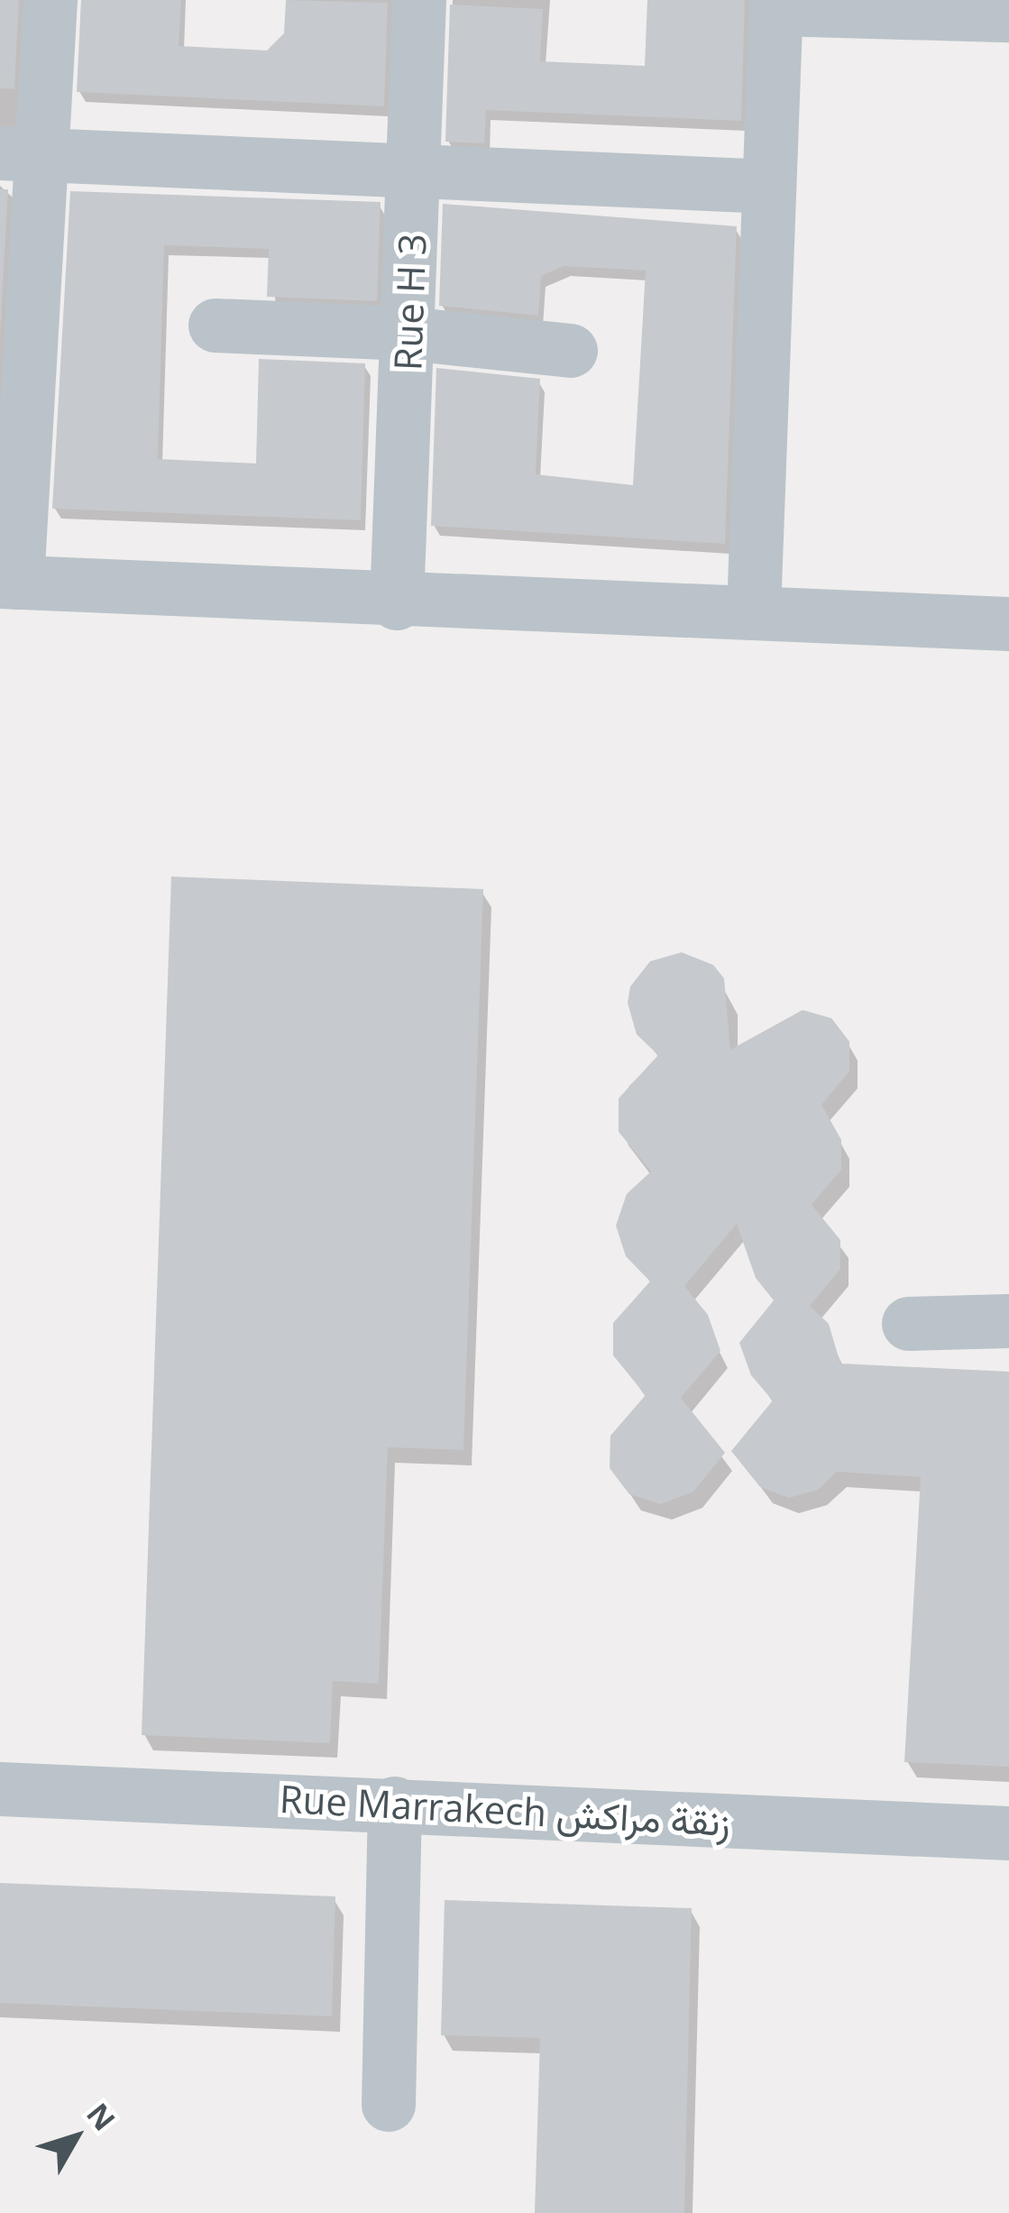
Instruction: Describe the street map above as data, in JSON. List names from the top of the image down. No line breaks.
{"streets":{"street":["Rue H 3","Rue Marrakech زنقة مراكش"]},"north":"top right"}
